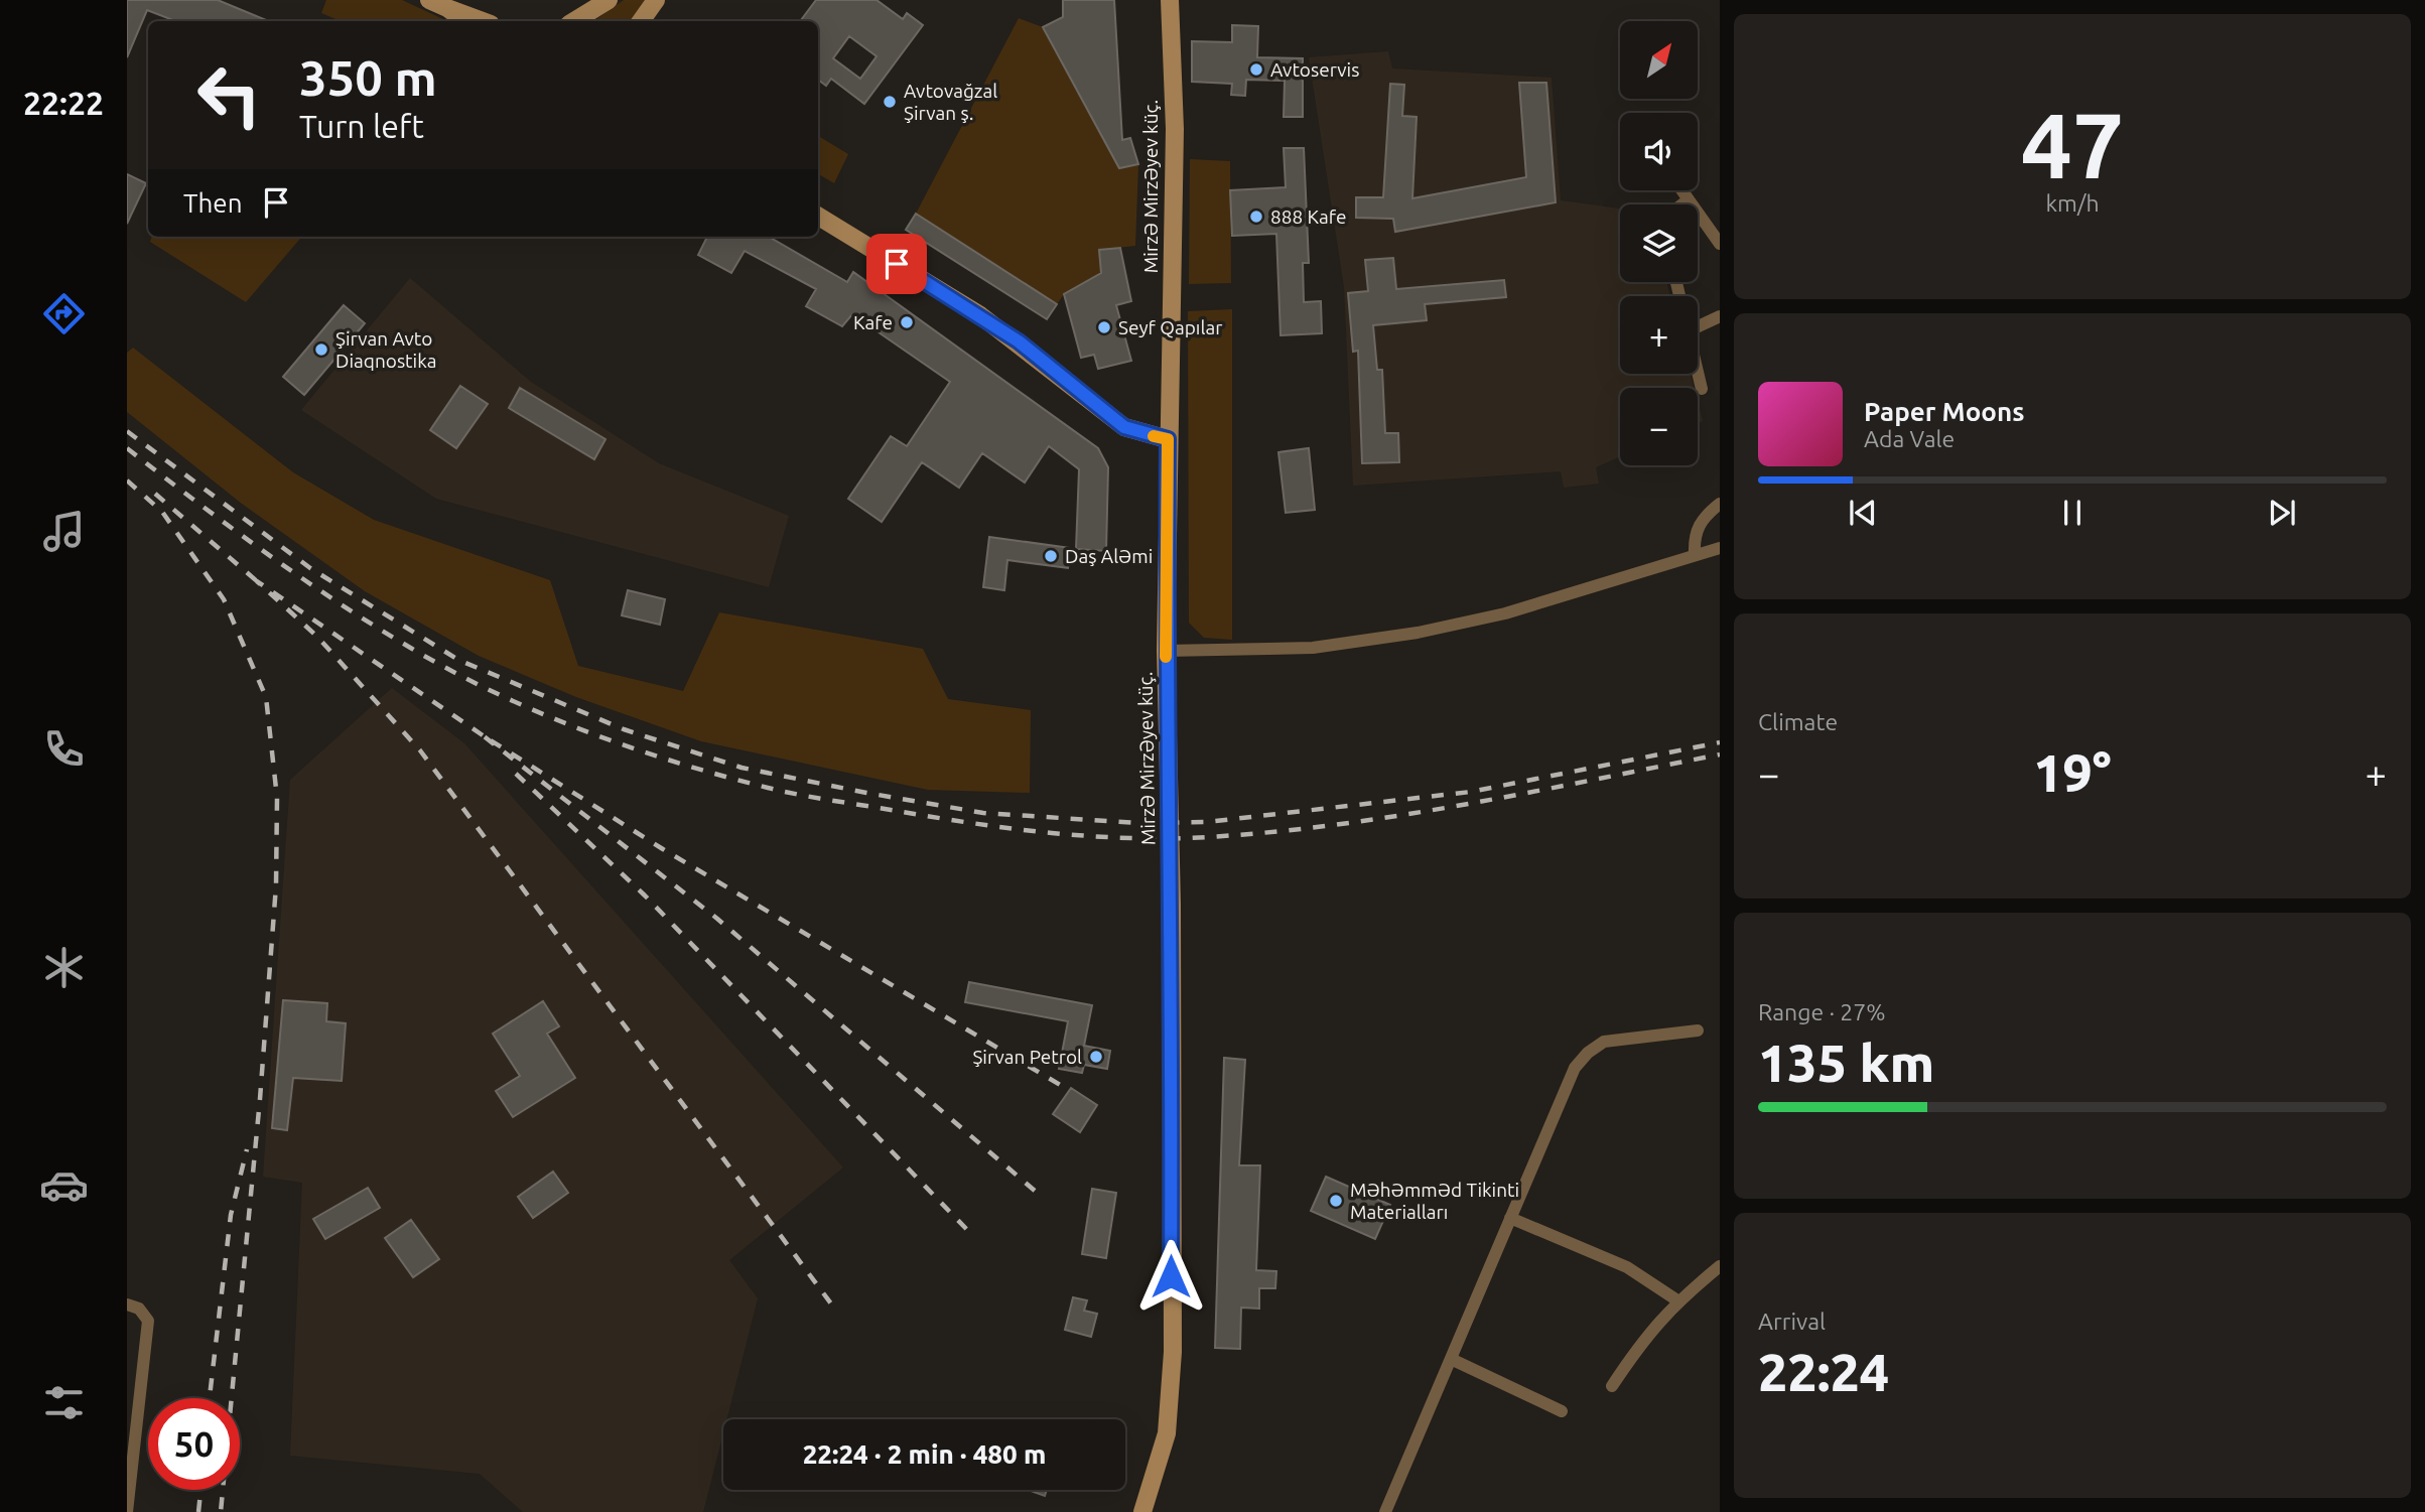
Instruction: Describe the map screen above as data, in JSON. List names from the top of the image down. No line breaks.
{"streets":{"main road":["Mirzə Mirzəyev küç."]},"places":["Avtoservis","Avtovağzal Şirvan ş.","888 Kafe","Kafe","Seyf Qapılar","Şirvan Avto Diaqnostika","Daş Aləmi","Şirvan Petrol","Məhəmməd Tikinti Materialları"],"north":"top right","page":{"tabs":"22:22","tile":[["47","km/h"],"Climate",["Range · 27%","135 km"],["Arrival","22:24"]],"map_buttons":["+","−"],"turn":["350 m","Turn left"],"then":"Then","song":["Paper Moons","Ada Vale"],"heat":["−","19°","+"],"limit":"50","trip":"22:24 · 2 min · 480 m"}}
